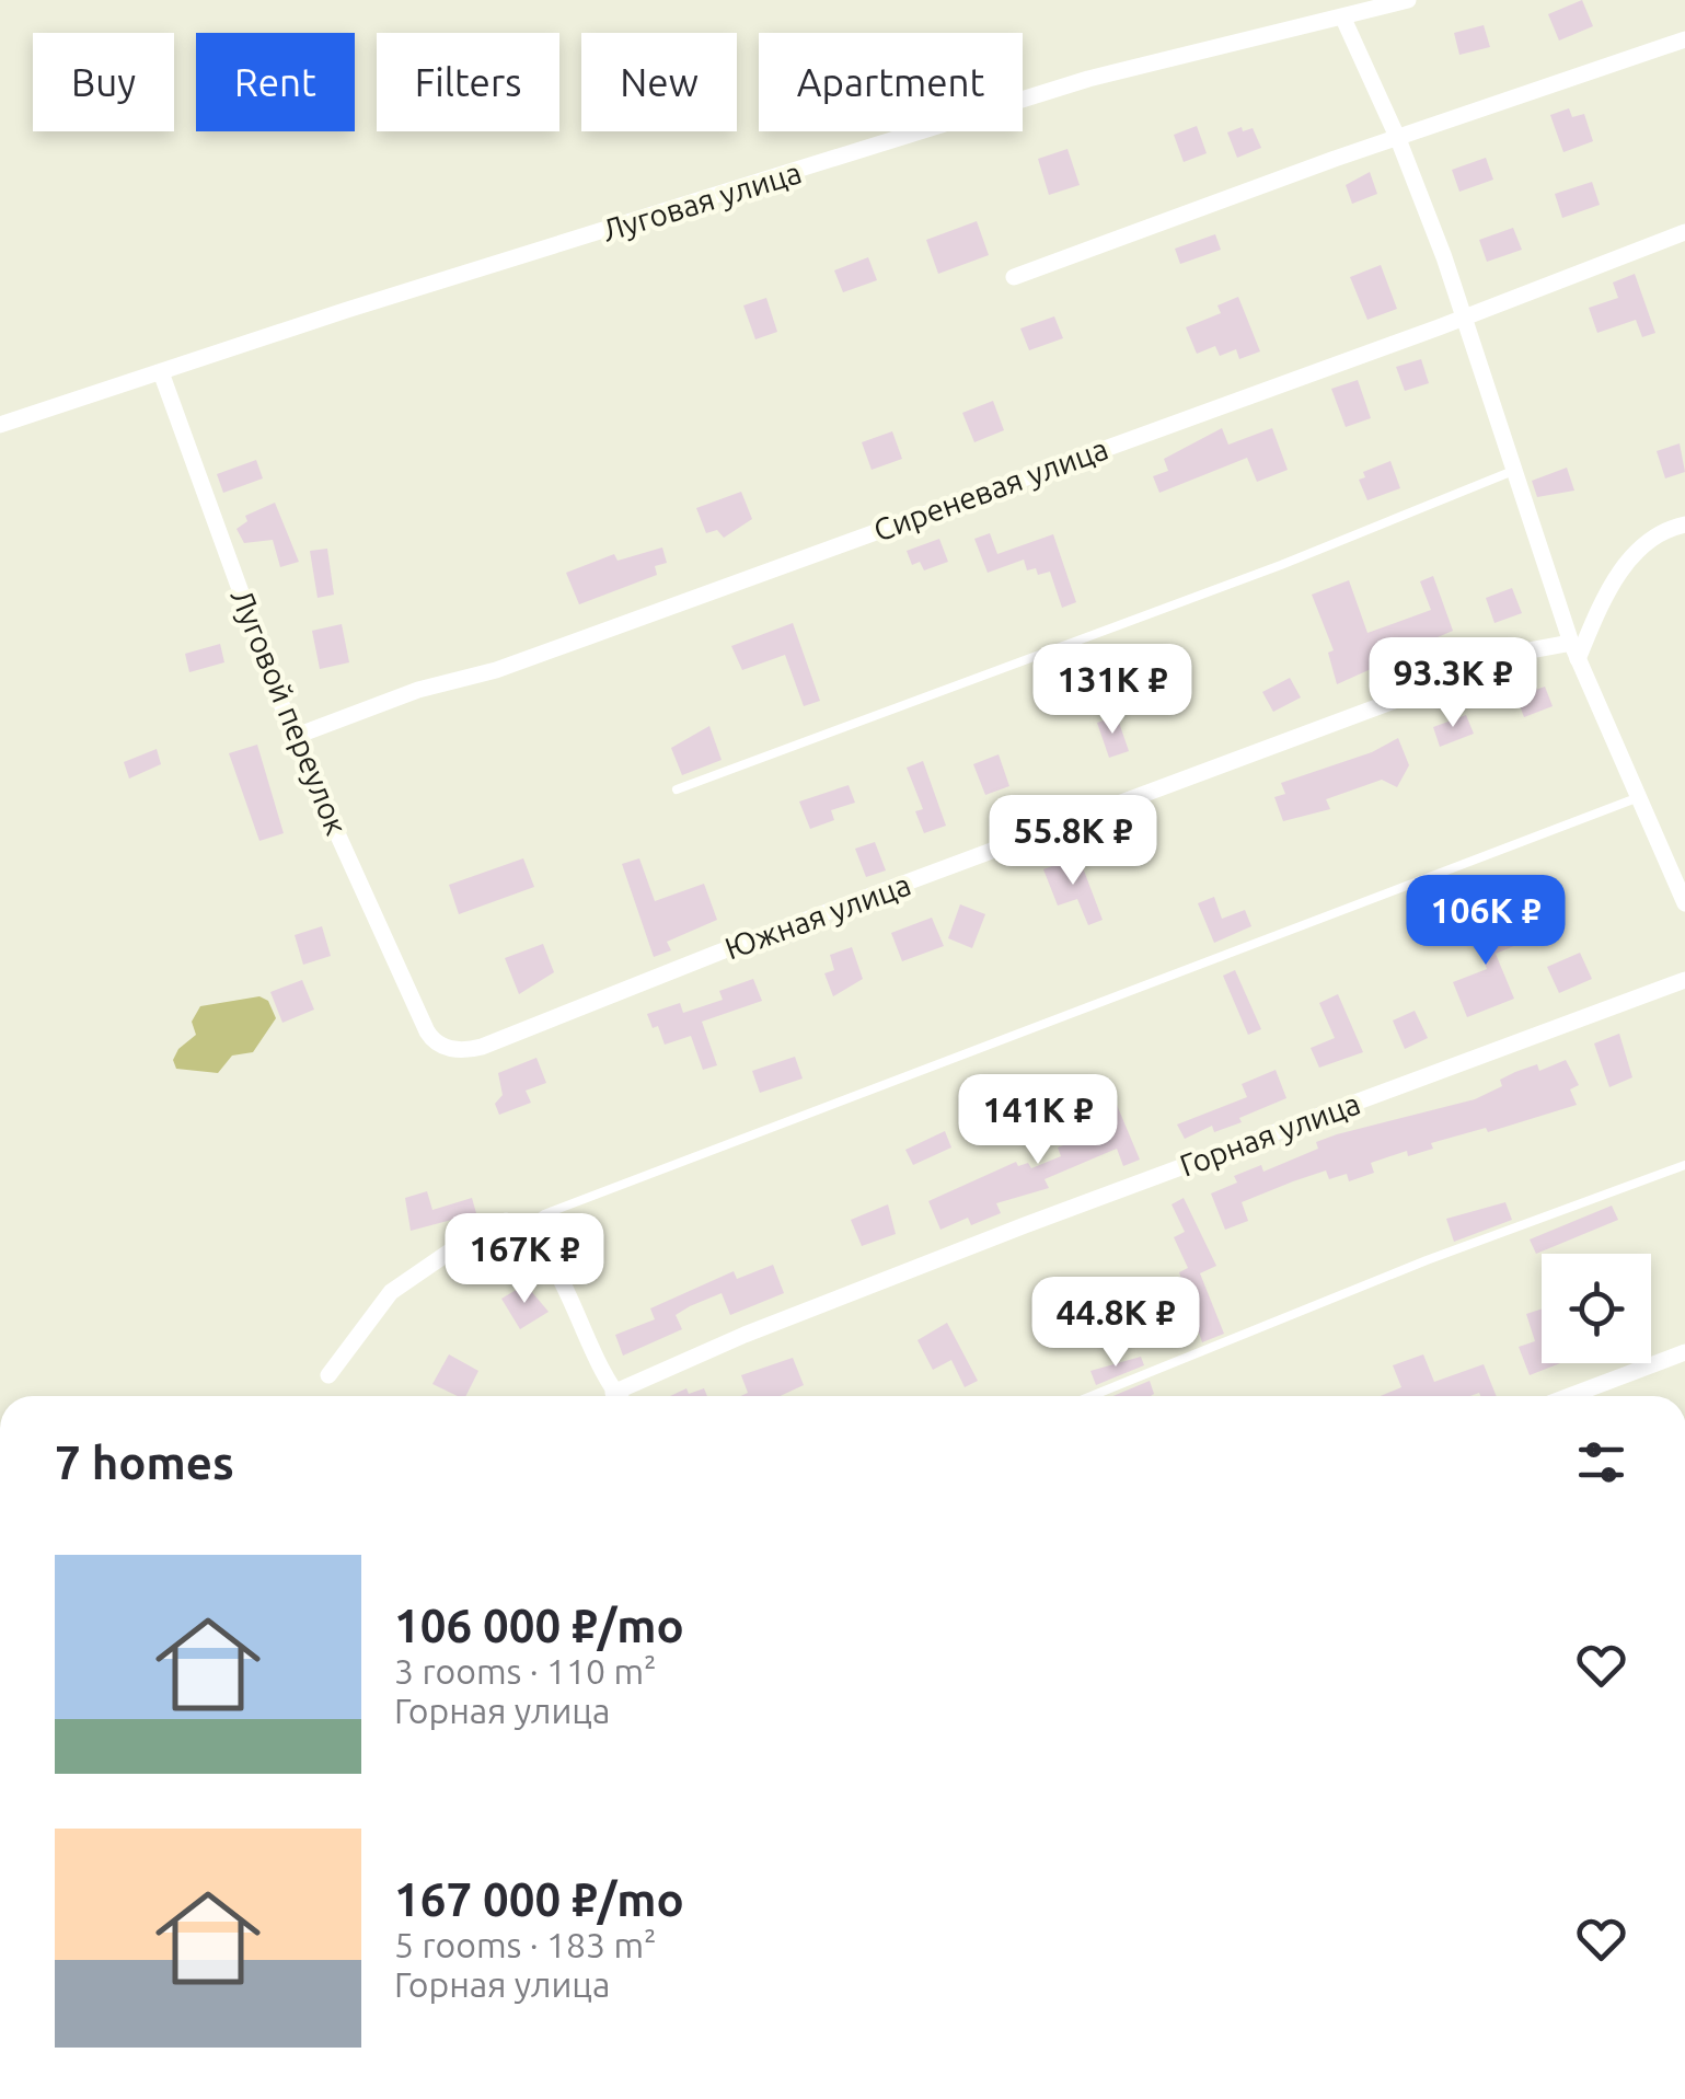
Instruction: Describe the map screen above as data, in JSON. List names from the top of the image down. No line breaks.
{"streets":{"street":["Луговая улица","Сиреневая улица","Луговой переулок","Южная улица","Горная улица"]},"crossings":[["Луговая улица","Луговой переулок"],["Сиреневая улица","Луговой переулок"],["Луговой переулок","Южная улица"]],"page":{"chip":["Buy","Rent","Filters","New","Apartment"],"price":["93.3K ₽","131K ₽","55.8K ₽","106K ₽","141K ₽","167K ₽","44.8K ₽"],"heading":"7 homes","list":[{"name":"106 000 ₽/mo","note":"3 rooms · 110 m² · Горная улица"},{"name":"167 000 ₽/mo","note":"5 rooms · 183 m² · Горная улица"}]}}
